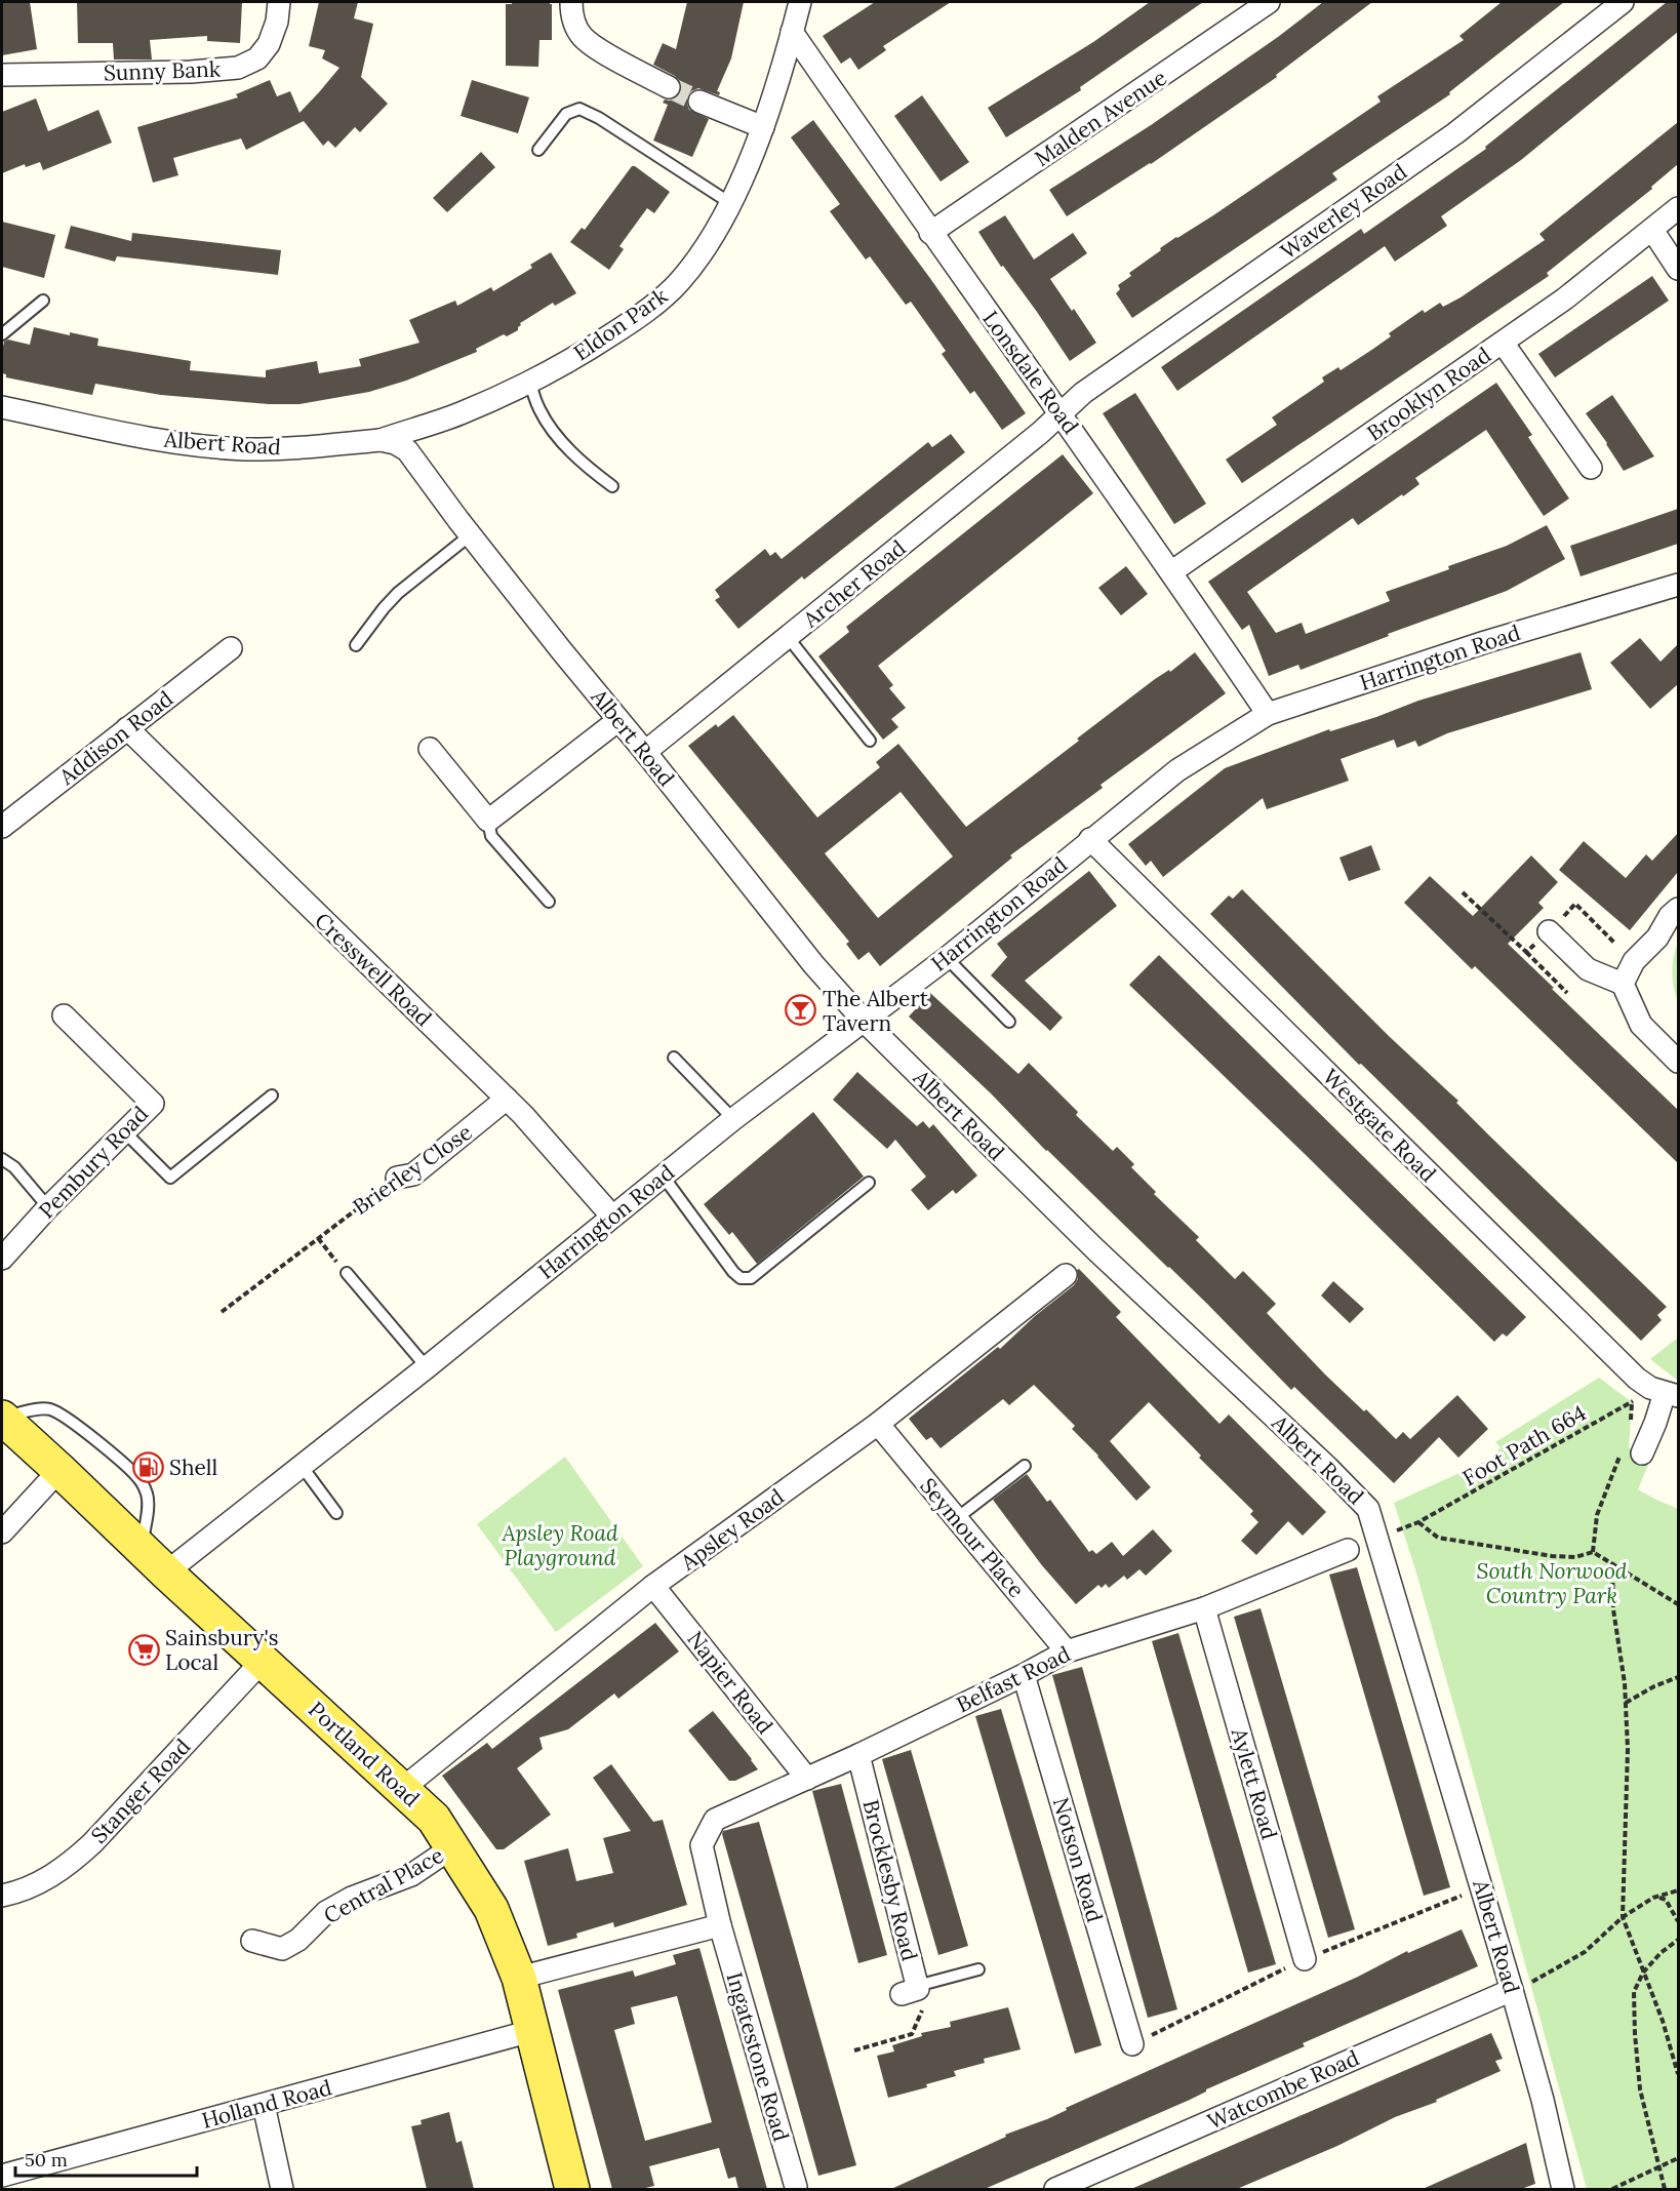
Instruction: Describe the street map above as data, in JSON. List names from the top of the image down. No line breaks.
{"streets":{"main road":["Portland Road"],"street":["Sunny Bank","Malden Avenue","Waverley Road","Eldon Park","Lonsdale Road","Brooklyn Road","Albert Road","Archer Road","Harrington Road","Addison Road","Cresswell Road","Westgate Road","Pembury Road","Brierley Close","Apsley Road","Seymour Place","Belfast Road","Napier Road","Aylett Road","Stanger Road","Notson Road","Brocklesby Road","Central Place","Ingatestone Road","Watcombe Road","Holland Road"],"path":["Foot Path 664"]},"crossings":[["Malden Avenue","Lonsdale Road"],["Waverley Road","Lonsdale Road"],["Waverley Road","Archer Road"],["Eldon Park","Lonsdale Road"],["Eldon Park","Albert Road"],["Lonsdale Road","Brooklyn Road"],["Lonsdale Road","Archer Road"],["Lonsdale Road","Harrington Road"],["Albert Road","Archer Road"],["Albert Road","Harrington Road"],["Albert Road","Foot Path 664"],["Albert Road","Watcombe Road"],["Harrington Road","Cresswell Road"],["Harrington Road","Westgate Road"],["Harrington Road","Portland Road"],["Addison Road","Cresswell Road"],["Cresswell Road","Brierley Close"],["Westgate Road","Foot Path 664"],["Apsley Road","Seymour Place"],["Apsley Road","Napier Road"],["Apsley Road","Portland Road"],["Seymour Place","Belfast Road"],["Belfast Road","Napier Road"],["Belfast Road","Aylett Road"],["Belfast Road","Notson Road"],["Belfast Road","Brocklesby Road"],["Belfast Road","Ingatestone Road"],["Portland Road","Stanger Road"],["Portland Road","Central Place"],["Portland Road","Holland Road"]],"parks":["Apsley Road Playground","South Norwood Country Park"],"places":{"bar":["The Albert Tavern"],"fuel station":["Shell"],"supermarket":["Sainsbury's Local"]},"scale_bar":"50 m"}
